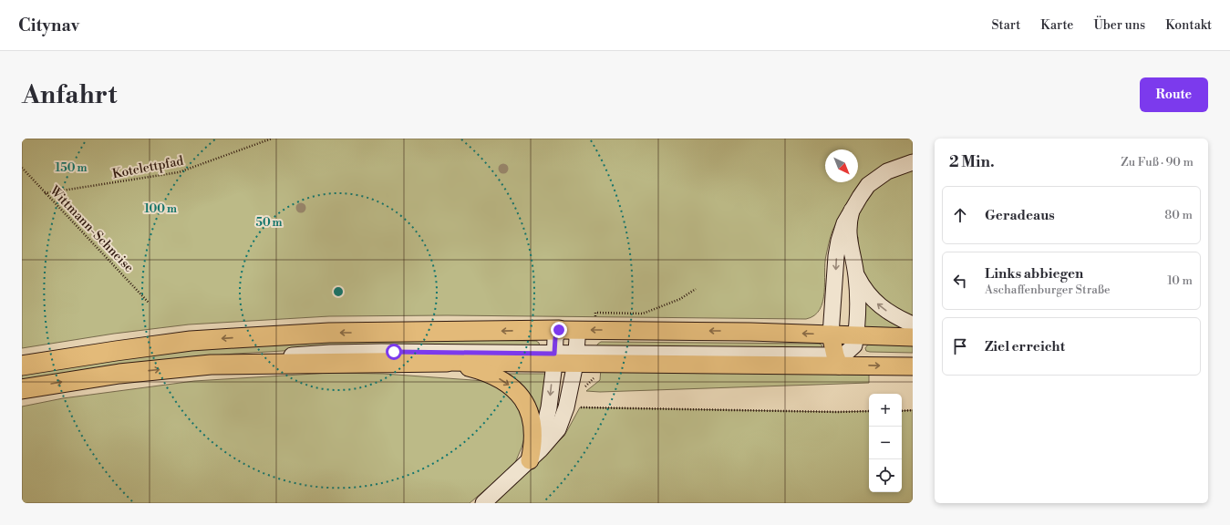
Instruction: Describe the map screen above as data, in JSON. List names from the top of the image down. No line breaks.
{"streets":{"path":["Kotelettpfad","Wittmann-Schneise"]},"crossings":[["Kotelettpfad","Wittmann-Schneise"]],"north":"bottom right","page":{"header":"Citynav","nav":["Start","Karte","Über uns","Kontakt"],"buttons":"Route","title":"Anfahrt","heading":["2 Min.","Zu Fuß · 90 m"],"list":[["Geradeaus","80 m"],["Links abbiegen","Aschaffenburger Straße","10 m"],"Ziel erreicht"],"map_buttons":["+","−"]},"rings":["150 m","100 m","50 m"]}
